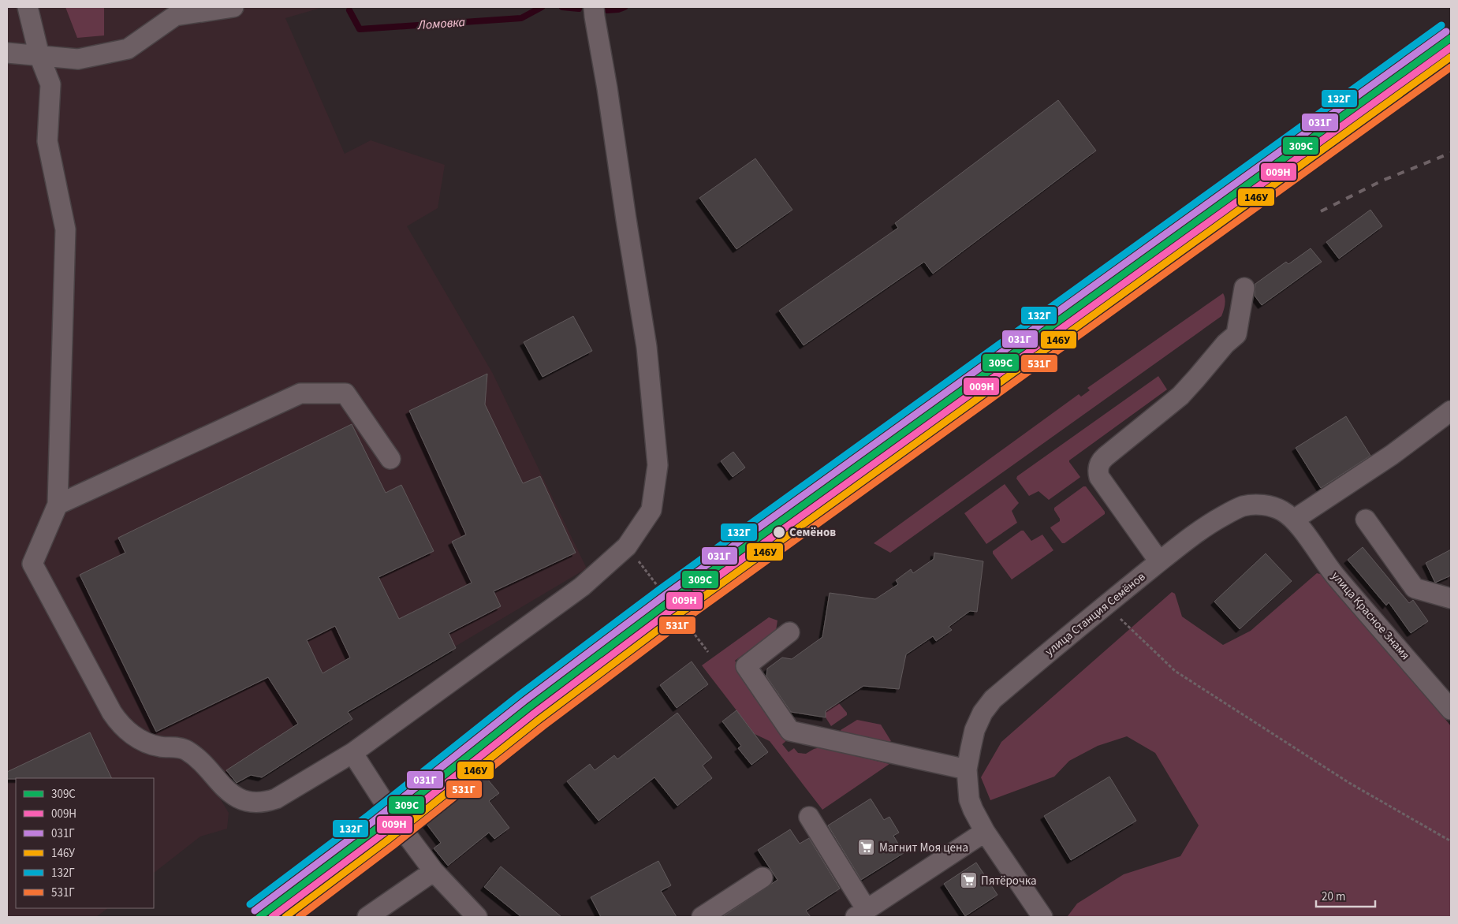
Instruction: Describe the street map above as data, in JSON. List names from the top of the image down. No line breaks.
{"streets":{"street":["улица Станция Семёнов","улица Красное Знамя"]},"crossings":[["улица Станция Семёнов","улица Красное Знамя"]],"water":["Ломовка"],"places":{"other":["Семёнов"],"supermarket":["Магнит Моя цена","Пятёрочка"]},"lines":["transit line 132Г","transit line 031Г","transit line 309С","transit line 009Н","transit line 146У","transit line 531Г"],"legend":["309С","009Н","031Г","146У","132Г","531Г"],"scale_bar":"20 m"}
